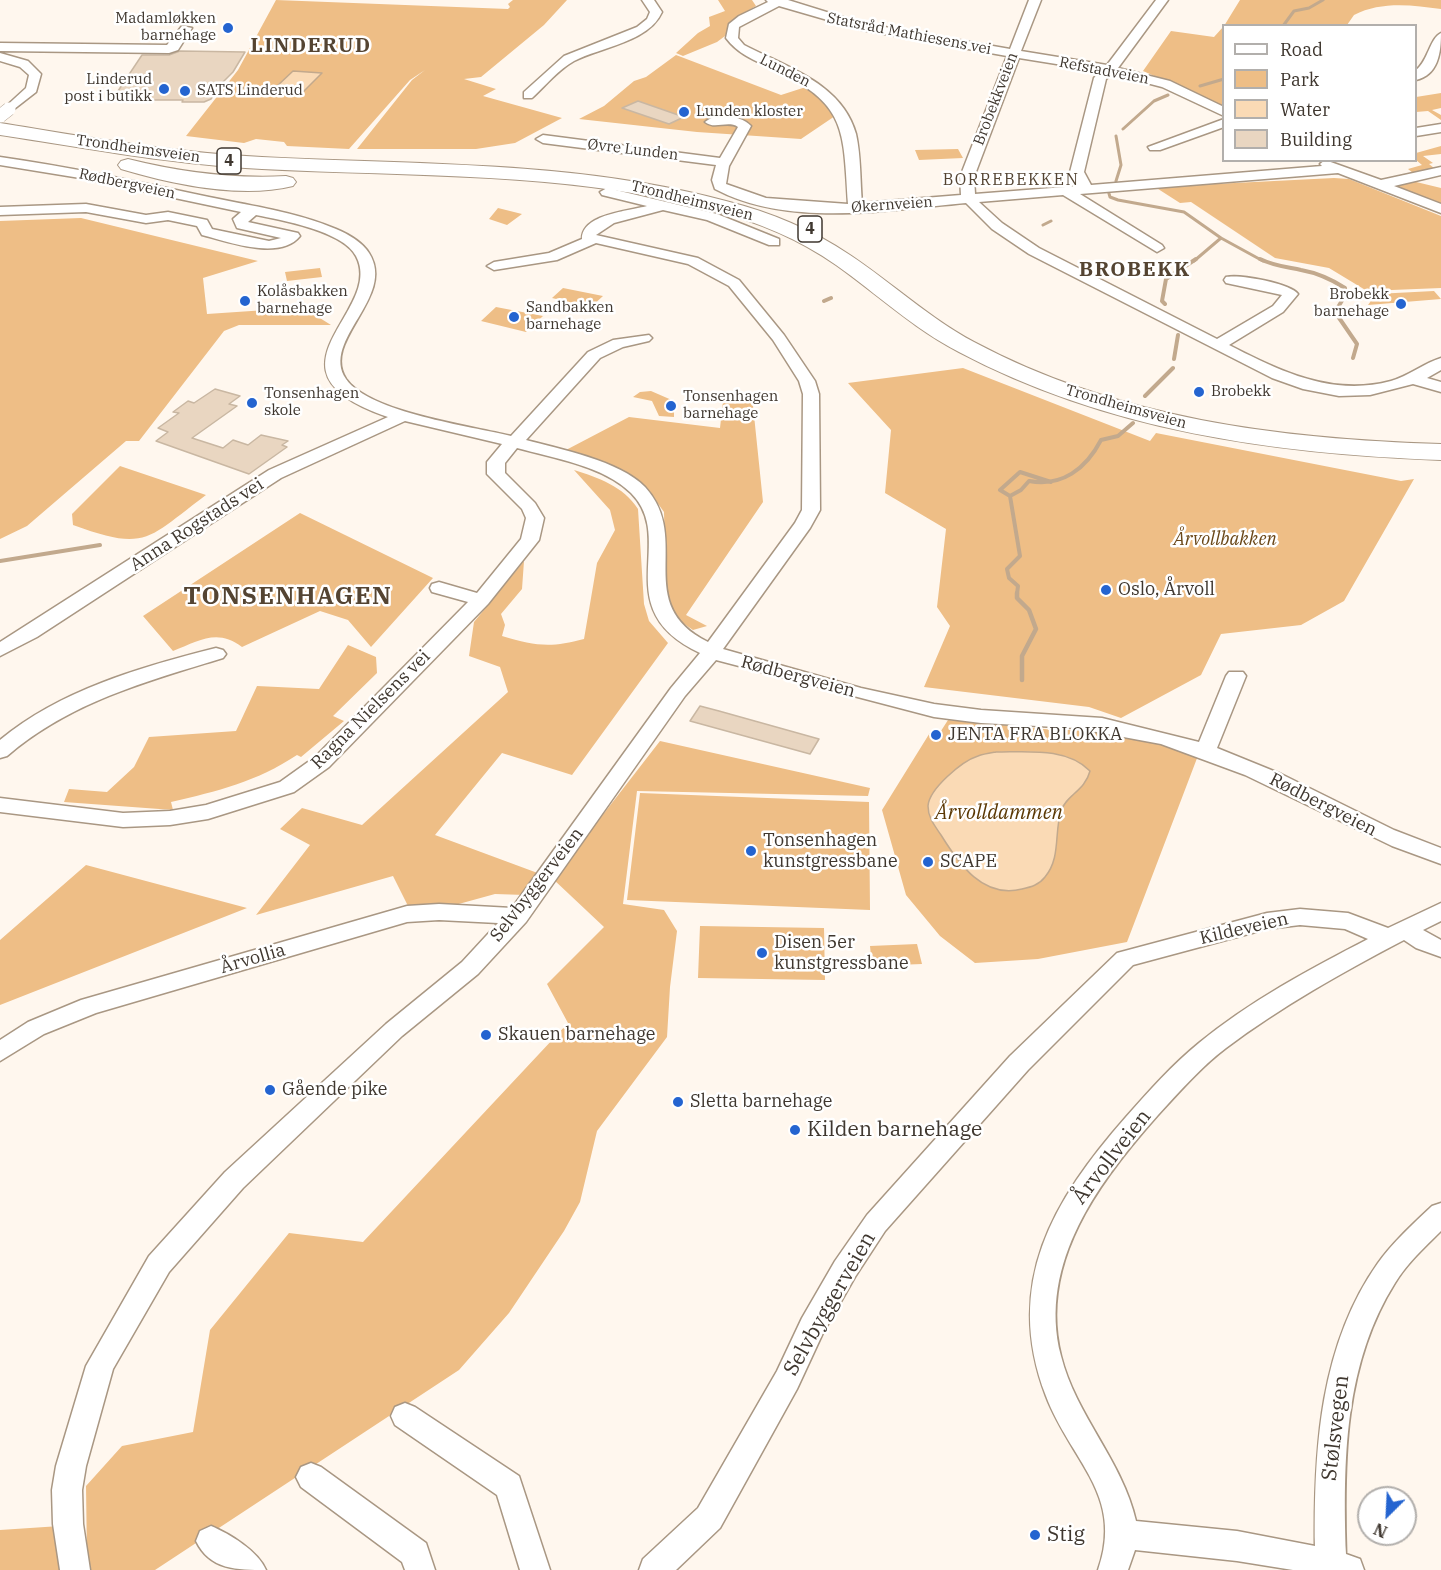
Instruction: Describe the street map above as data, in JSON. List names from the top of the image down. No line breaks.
{"streets":{"highway":["Trondheimsveien","4"],"street":["Statsråd Mathiesens vei","Lunden","Refstadveien","Brobekkveien","Øvre Lunden","Rødbergveien","Økernveien","Anna Rogstads vei","Ragna Nielsens vei","Selvbyggerveien","Kildeveien","Årvollia","Årvollveien","Stølsvegen"]},"crossings":[["Statsråd Mathiesens vei","Lunden"],["Statsråd Mathiesens vei","Refstadveien"],["Statsråd Mathiesens vei","Brobekkveien"],["Lunden","Økernveien"],["Refstadveien","Brobekkveien"],["Brobekkveien","Økernveien"],["Øvre Lunden","Økernveien"],["Rødbergveien","Anna Rogstads vei"],["Rødbergveien","Ragna Nielsens vei"],["Rødbergveien","Selvbyggerveien"],["Selvbyggerveien","Kildeveien"],["Selvbyggerveien","Årvollia"],["Kildeveien","Årvollveien"]],"districts":["LINDERUD","BORREBEKKEN","BROBEKK","TONSENHAGEN"],"water":["Årvolldammen"],"parks":["Årvollbakken"],"places":["Madamløkken barnehage","Linderud post i butikk","SATS Linderud","Lunden kloster","Kolåsbakken barnehage","Brobekk barnehage","Sandbakken barnehage","Brobekk","Tonsenhagen skole","Tonsenhagen barnehage","Oslo, Årvoll","JENTA FRA BLOKKA","Tonsenhagen kunstgressbane","SCAPE","Disen 5er kunstgressbane","Skauen barnehage","Gående pike","Sletta barnehage","Kilden barnehage","Stig"],"legend":["Road","Park","Water","Building"],"north":"bottom left"}
